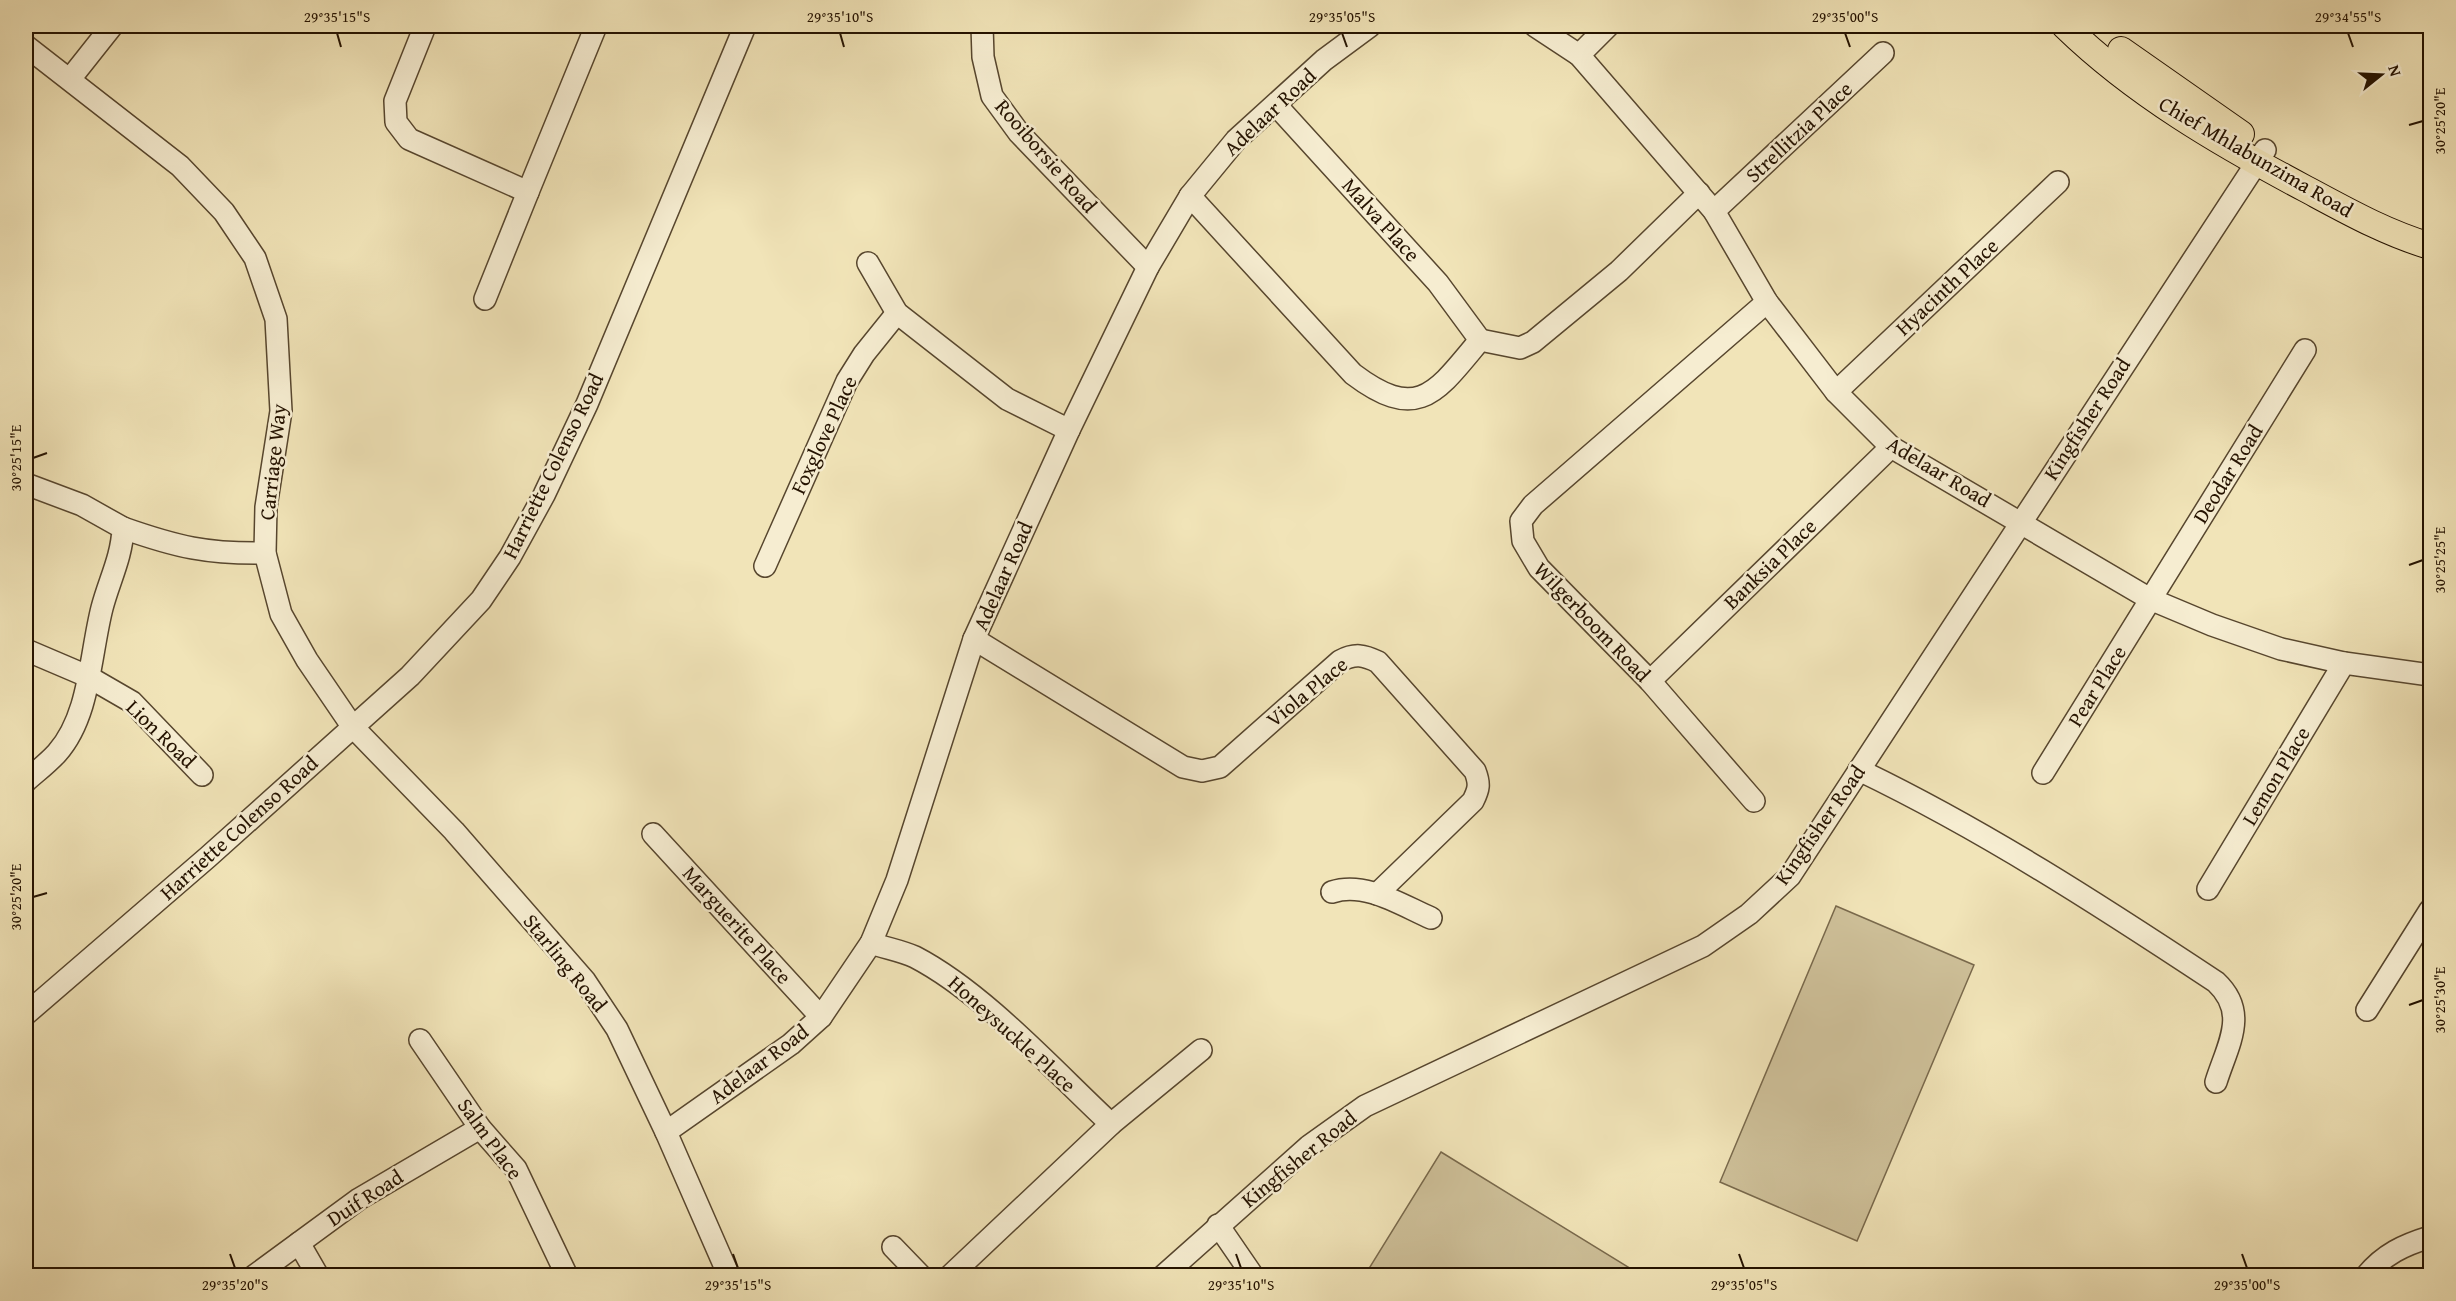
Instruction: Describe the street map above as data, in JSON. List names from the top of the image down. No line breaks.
{"streets":{"main road":["Chief Mhlabunzima Road"],"street":["Adelaar Road","Strellitzia Place","Rooiborsie Road","Malva Place","Hyacinth Place","Kingfisher Road","Foxglove Place","Carriage Way","Harriette Colenso Road","Deodar Road","Banksia Place","Wilgerboom Road","Pear Place","Viola Place","Lion Road","Lemon Place","Marguerite Place","Starling Road","Honeysuckle Place","Salm Place","Duif Road"]},"crossings":[["Adelaar Road","Strellitzia Place"],["Adelaar Road","Rooiborsie Road"],["Adelaar Road","Malva Place"],["Adelaar Road","Hyacinth Place"],["Adelaar Road","Kingfisher Road"],["Adelaar Road","Deodar Road"],["Adelaar Road","Banksia Place"],["Adelaar Road","Wilgerboom Road"],["Adelaar Road","Pear Place"],["Adelaar Road","Viola Place"],["Adelaar Road","Lemon Place"],["Adelaar Road","Marguerite Place"],["Adelaar Road","Starling Road"],["Adelaar Road","Honeysuckle Place"],["Chief Mhlabunzima Road","Kingfisher Road"],["Carriage Way","Harriette Colenso Road"],["Carriage Way","Starling Road"],["Harriette Colenso Road","Starling Road"],["Deodar Road","Pear Place"],["Banksia Place","Wilgerboom Road"],["Salm Place","Duif Road"]],"north":"right","coordinates":["29°35'15\"S","29°35'10\"S","29°35'05\"S","29°35'00\"S","29°34'55\"S","30°25'20\"E","30°25'15\"E","30°25'25\"E","30°25'30\"E","29°35'20\"S"]}
